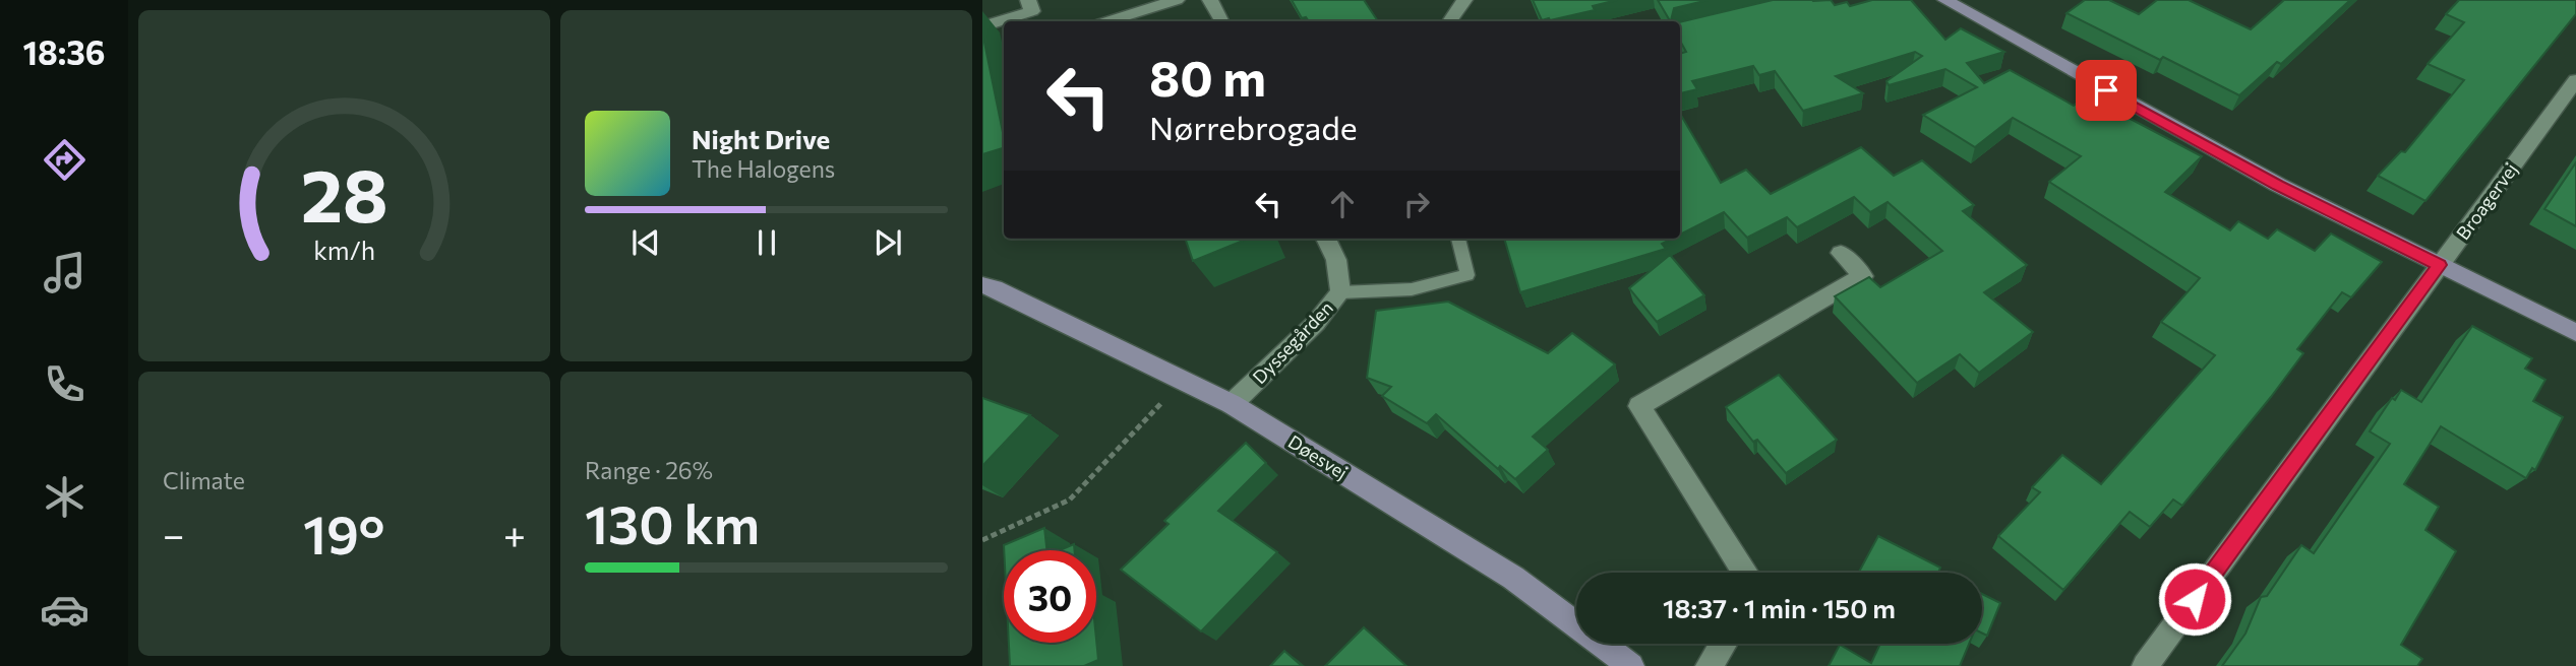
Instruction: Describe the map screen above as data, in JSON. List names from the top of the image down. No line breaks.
{"streets":{"street":["Broagervej","Dyssegården","Døesvej"]},"crossings":[["Dyssegården","Døesvej"]],"page":{"tabs":"18:36","turn":["80 m","Nørrebrogade"],"song":["Night Drive","The Halogens"],"tile":["Climate",["Range · 26%","130 km"]],"heat":["−","19°","+"],"limit":"30","trip":"18:37 · 1 min · 150 m","gauge":["28","km/h"]}}
